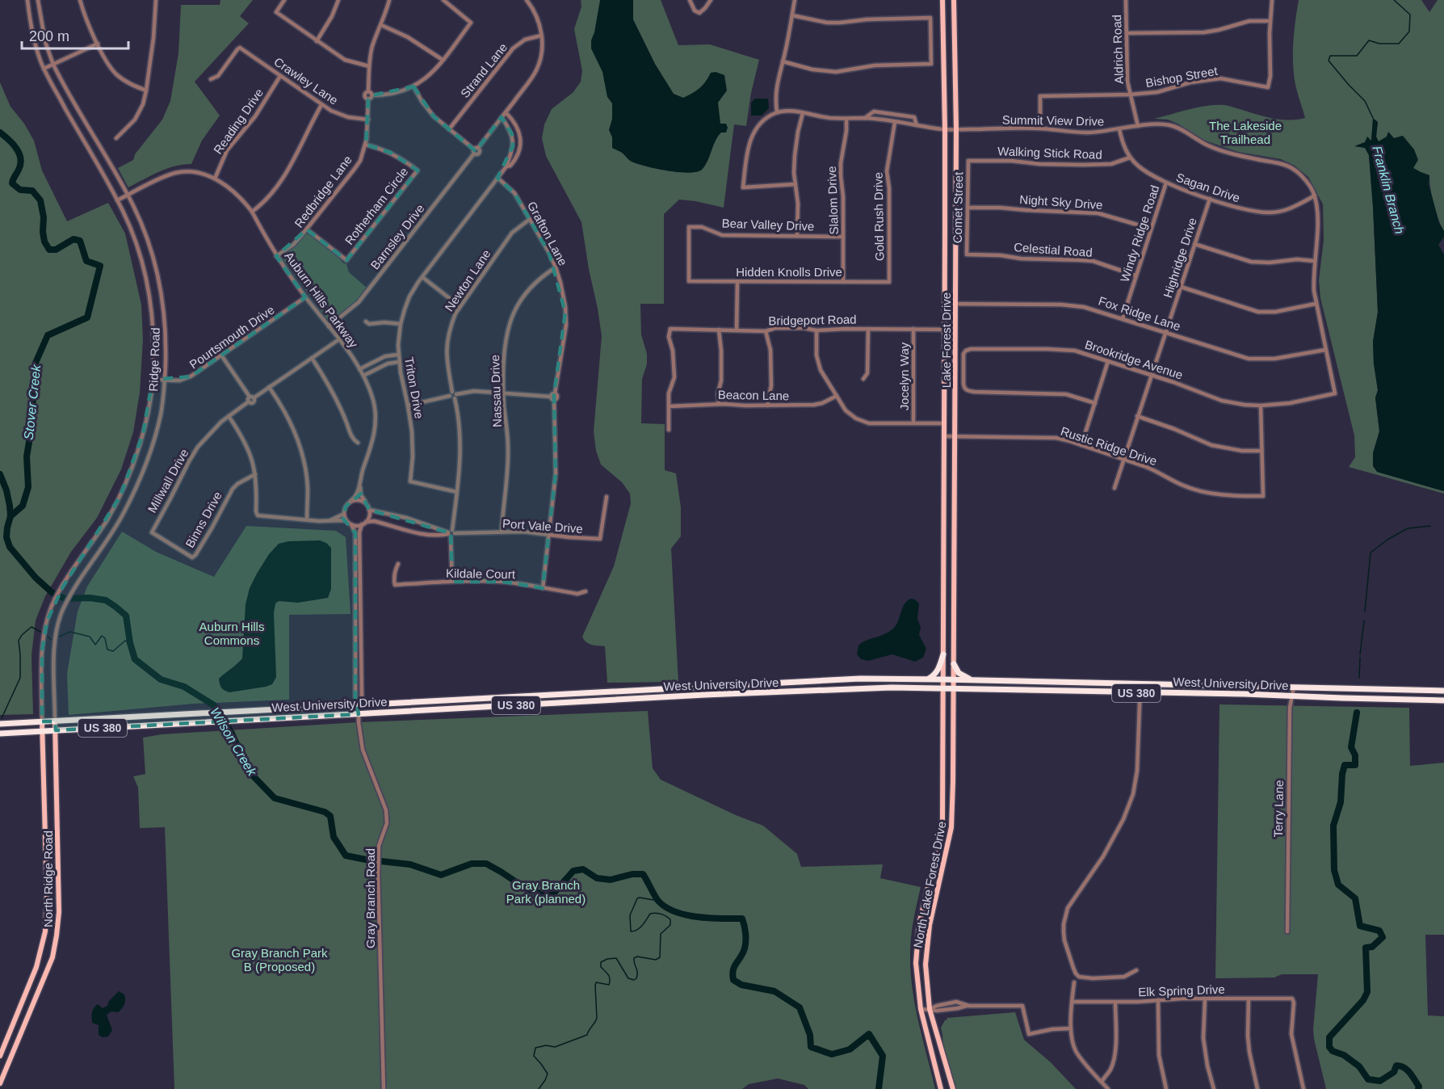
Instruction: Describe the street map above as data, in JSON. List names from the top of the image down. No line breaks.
{"streets":{"highway":["West University Drive","US 380"],"main road":["Lake Forest Drive","North Ridge Road","North Lake Forest Drive"],"street":["Aldrich Road","Strand Lane","Bishop Street","Crawley Lane","Summit View Drive","Reading Drive","Walking Stick Road","Sagan Drive","Redbridge Lane","Slalom Drive","Night Sky Drive","Rotherham Circle","Comet Street","Gold Rush Drive","Bear Valley Drive","Grafton Lane","Windy Ridge Road","Barnsley Drive","Celestial Road","Highridge Drive","Hidden Knolls Drive","Newton Lane","Auburn Hills Parkway","Fox Ridge Lane","Bridgeport Road","Pourtsmouth Drive","Ridge Road","Brookridge Avenue","Jocelyn Way","Triton Drive","Nassau Drive","Beacon Lane","Rustic Ridge Drive","Millwall Drive","Binns Drive","Port Vale Drive","Kildale Court","Terry Lane","Gray Branch Road","Elk Spring Drive"]},"crossings":[["Aldrich Road","Bishop Street"],["Aldrich Road","Summit View Drive"],["Strand Lane","Barnsley Drive"],["Bishop Street","Summit View Drive"],["Crawley Lane","Reading Drive"],["Crawley Lane","Redbridge Lane"],["Summit View Drive","Sagan Drive"],["Summit View Drive","Slalom Drive"],["Summit View Drive","Gold Rush Drive"],["Summit View Drive","Fox Ridge Lane"],["Summit View Drive","Lake Forest Drive"],["Summit View Drive","Brookridge Avenue"],["Reading Drive","Auburn Hills Parkway"],["Walking Stick Road","Sagan Drive"],["Walking Stick Road","Comet Street"],["Sagan Drive","Windy Ridge Road"],["Sagan Drive","Highridge Drive"],["Redbridge Lane","Rotherham Circle"],["Redbridge Lane","Auburn Hills Parkway"],["Slalom Drive","Bear Valley Drive"],["Slalom Drive","Hidden Knolls Drive"],["Night Sky Drive","Comet Street"],["Night Sky Drive","Windy Ridge Road"],["Comet Street","Celestial Road"],["Gold Rush Drive","Hidden Knolls Drive"],["Bear Valley Drive","Hidden Knolls Drive"],["Grafton Lane","Newton Lane"],["Grafton Lane","Triton Drive"],["Grafton Lane","Nassau Drive"],["Grafton Lane","Port Vale Drive"],["Grafton Lane","Kildale Court"],["Windy Ridge Road","Celestial Road"],["Windy Ridge Road","Fox Ridge Lane"],["Barnsley Drive","Auburn Hills Parkway"],["Highridge Drive","Fox Ridge Lane"],["Highridge Drive","Brookridge Avenue"],["Highridge Drive","Rustic Ridge Drive"],["Newton Lane","Triton Drive"],["Newton Lane","Port Vale Drive"],["Newton Lane","Kildale Court"],["Auburn Hills Parkway","Pourtsmouth Drive"],["Auburn Hills Parkway","Ridge Road"],["Auburn Hills Parkway","Millwall Drive"],["Auburn Hills Parkway","Port Vale Drive"],["Fox Ridge Lane","Lake Forest Drive"],["Bridgeport Road","Lake Forest Drive"],["Bridgeport Road","Jocelyn Way"],["Bridgeport Road","Beacon Lane"],["Pourtsmouth Drive","Ridge Road"],["Lake Forest Drive","Rustic Ridge Drive"],["Lake Forest Drive","West University Drive"],["Lake Forest Drive","North Lake Forest Drive"],["Ridge Road","West University Drive"],["Ridge Road","North Ridge Road"],["Nassau Drive","Port Vale Drive"],["Millwall Drive","Binns Drive"],["West University Drive","Terry Lane"],["West University Drive","North Ridge Road"],["West University Drive","North Lake Forest Drive"],["West University Drive","Gray Branch Road"]],"water":["Franklin Branch","Stover Creek","Wilson Creek"],"parks":["The Lakeside Trailhead","Auburn Hills Commons","Gray Branch Park (planned)","Gray Branch Park B (Proposed)"],"scale_bar":"200 m"}
